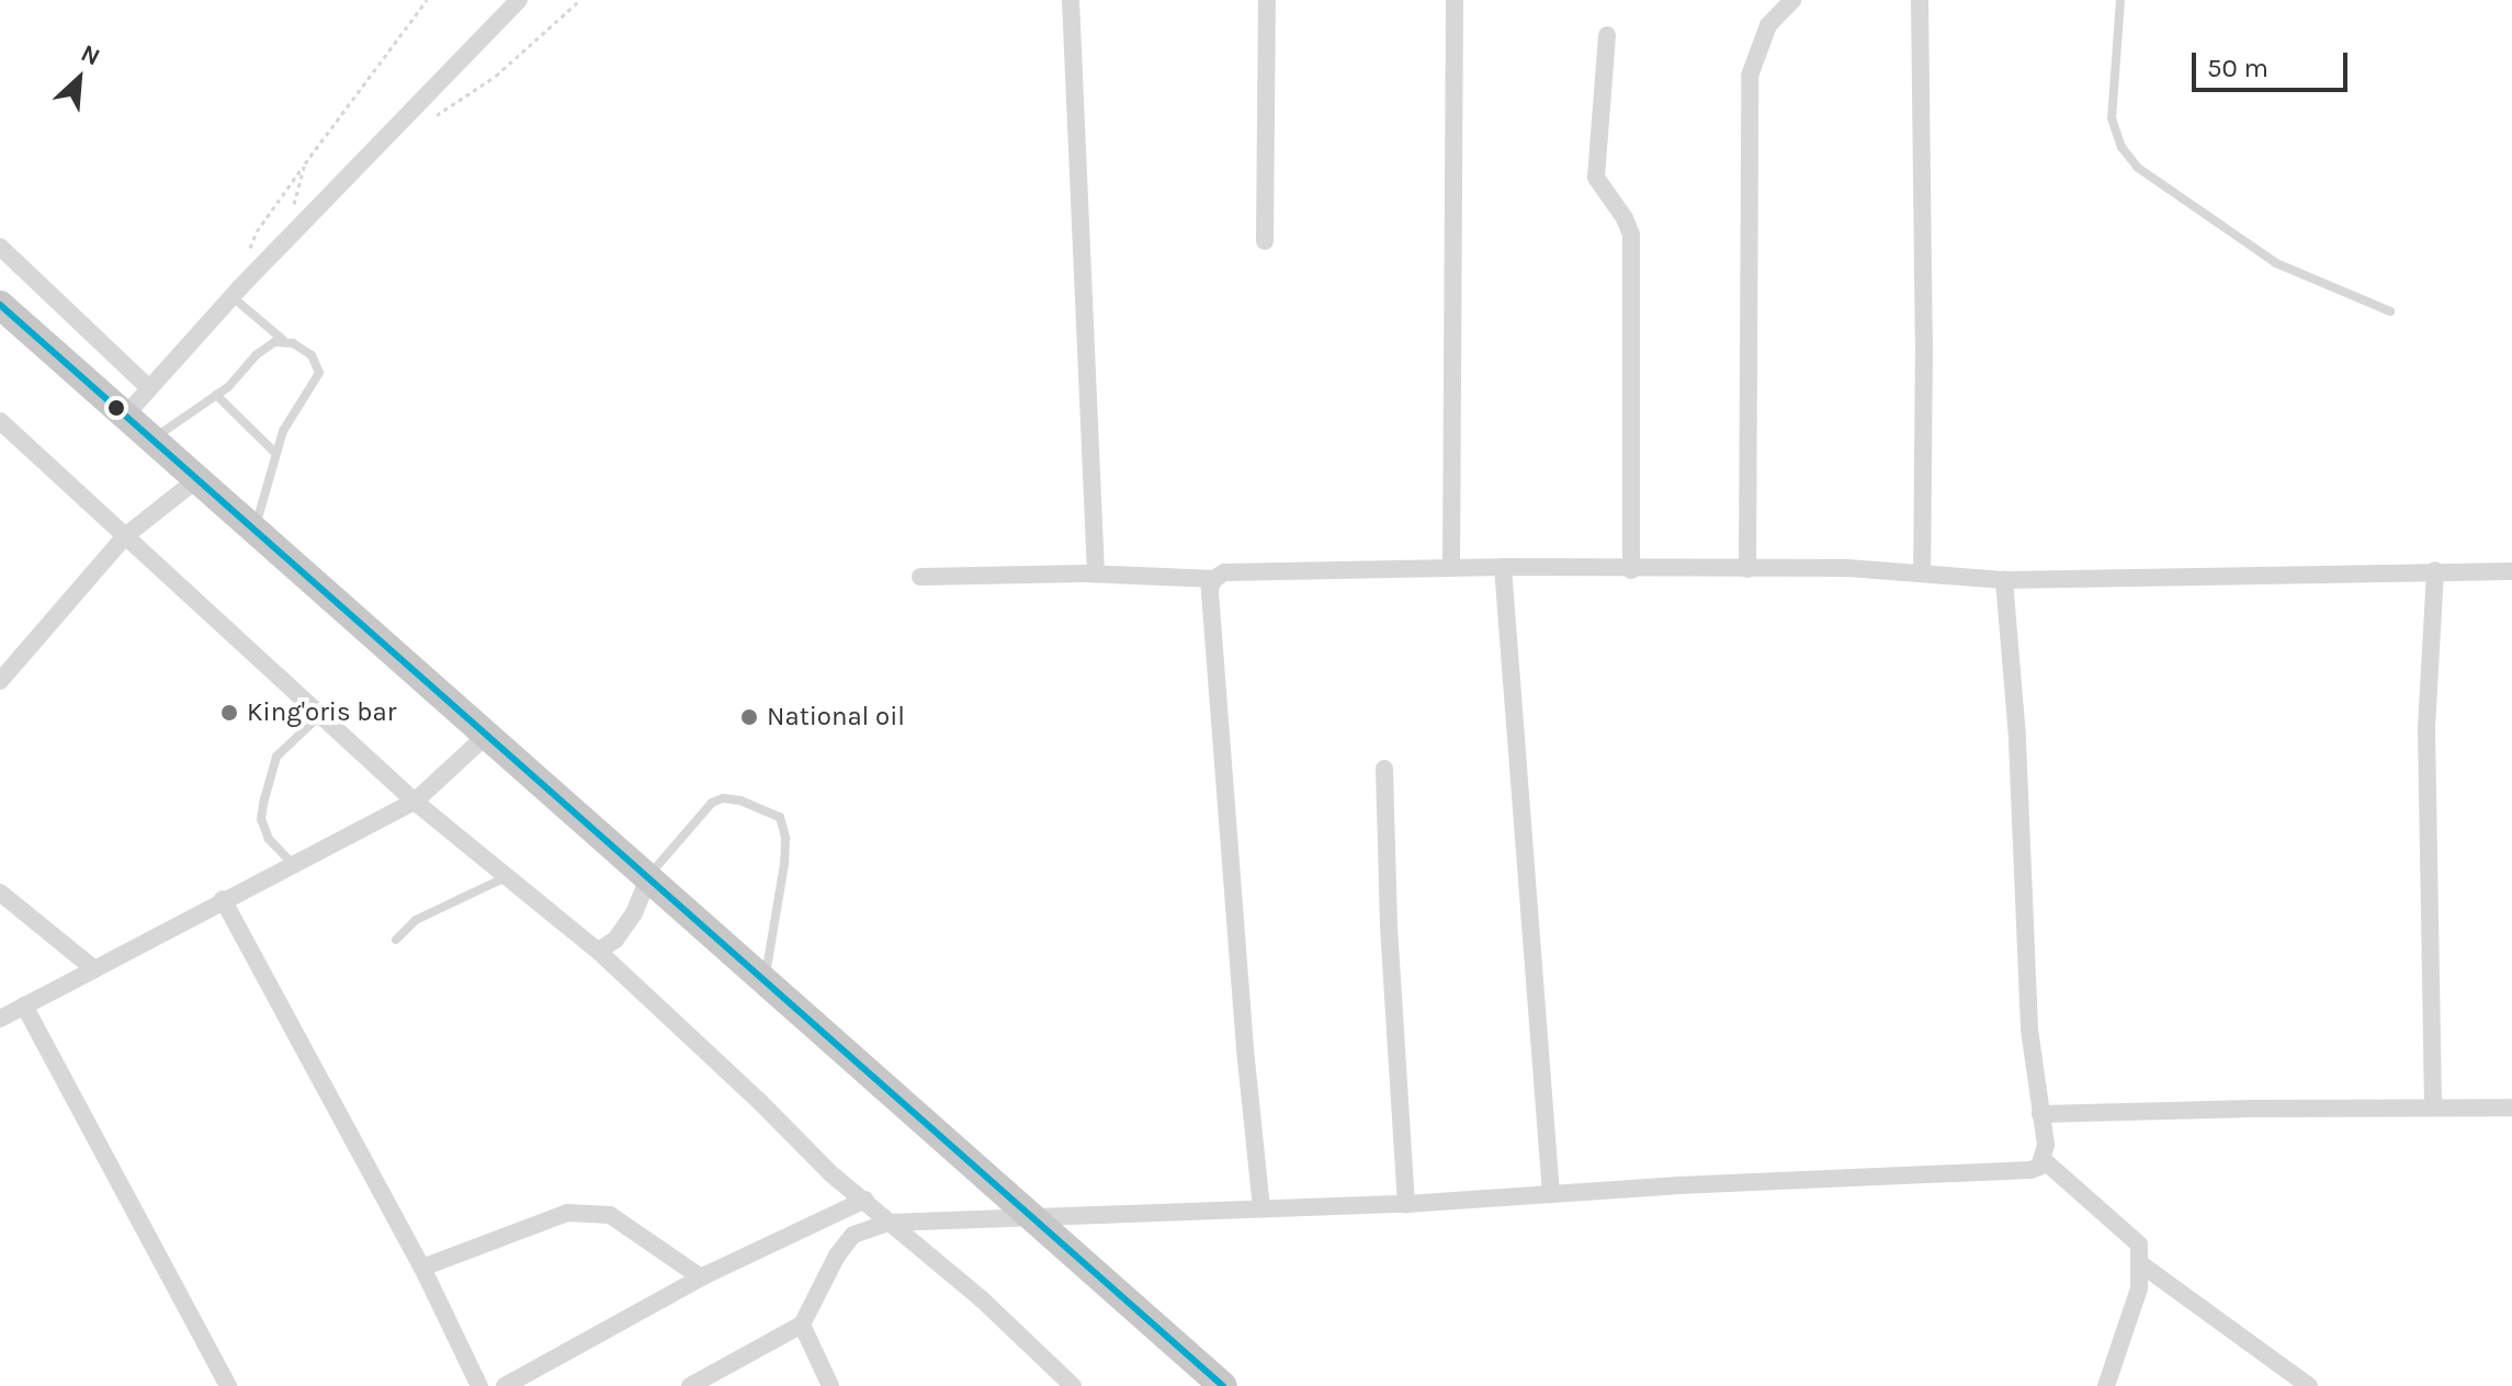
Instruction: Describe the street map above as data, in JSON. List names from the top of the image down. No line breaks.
{"places":["King'oris bar","National oil"],"scale_bar":"50 m","north":"top right"}
